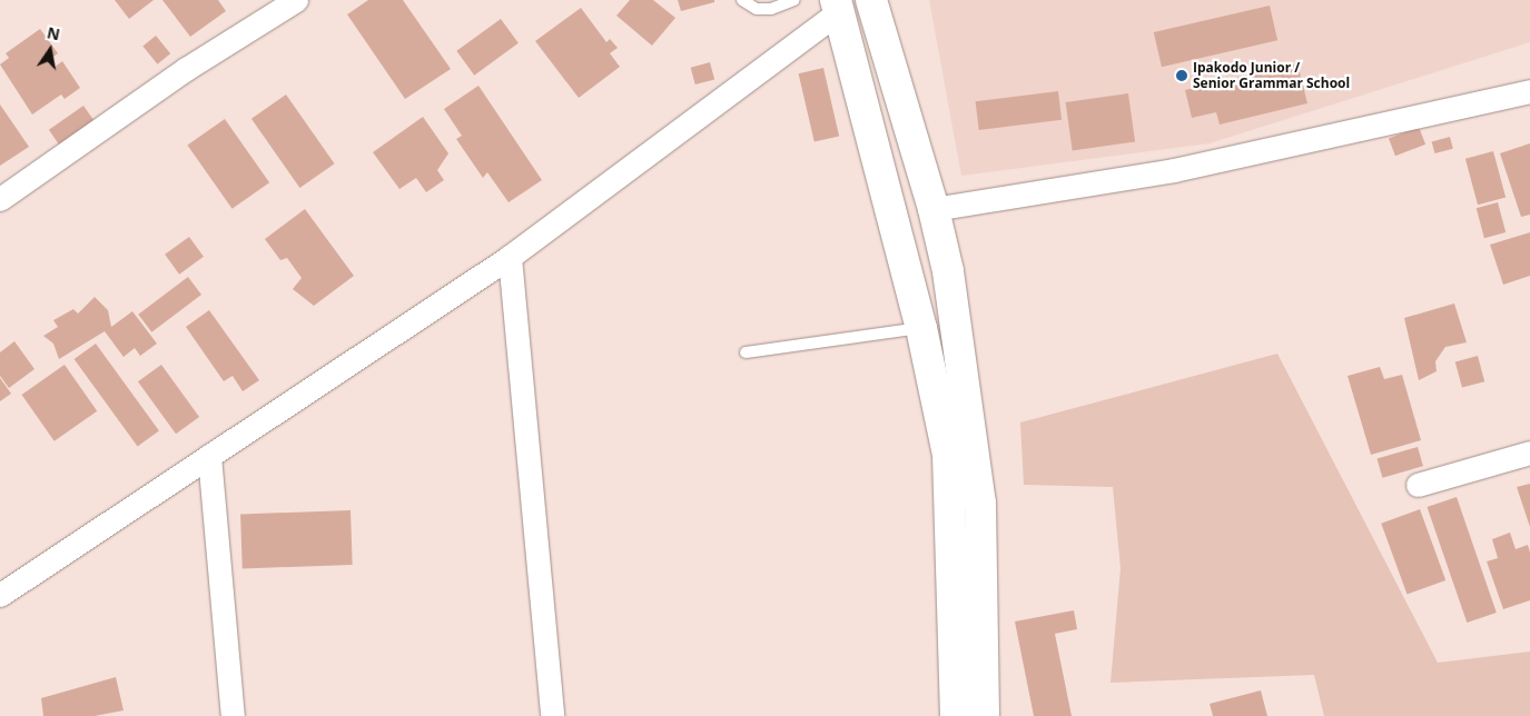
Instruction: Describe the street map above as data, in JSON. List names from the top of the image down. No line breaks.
{"places":["Ipakodo Junior / Senior Grammar School"],"north":"top"}
